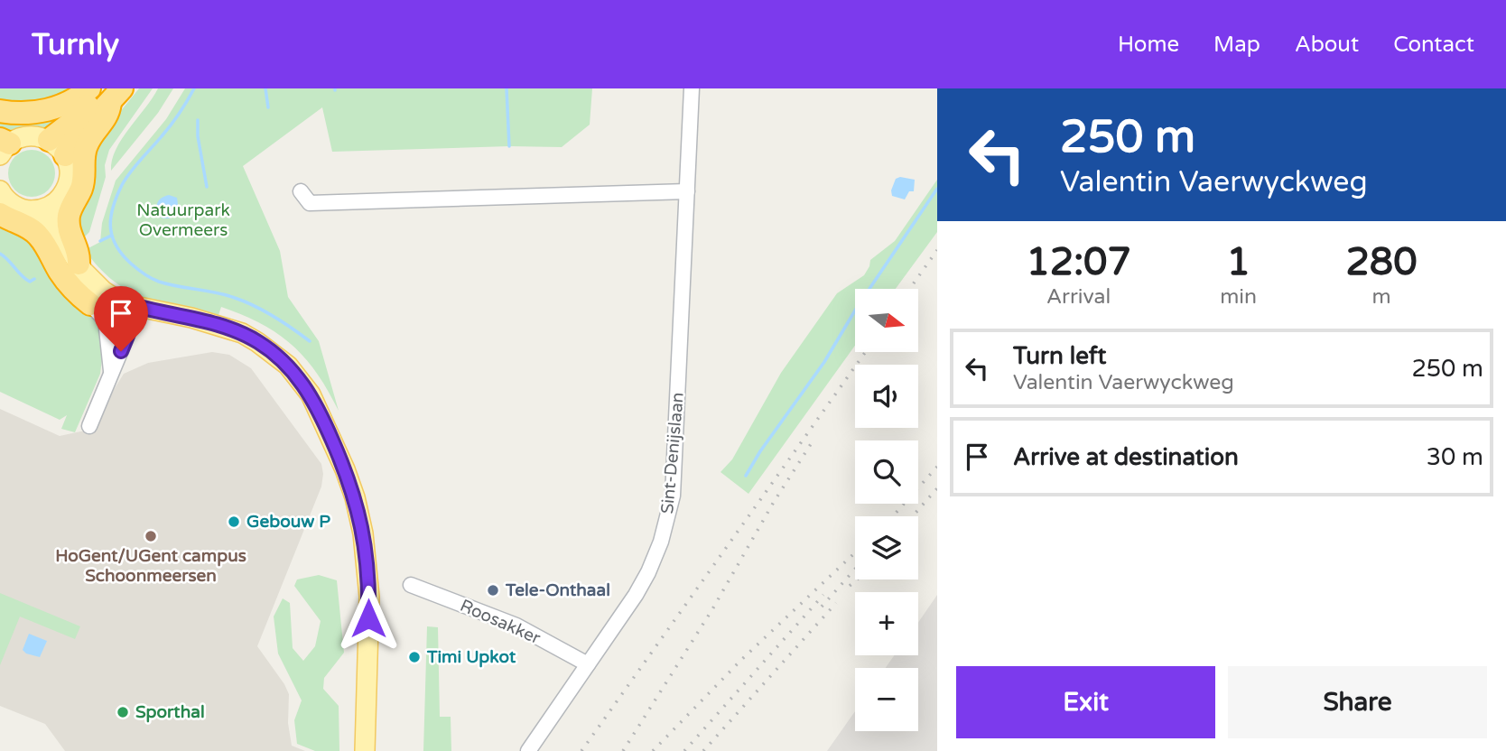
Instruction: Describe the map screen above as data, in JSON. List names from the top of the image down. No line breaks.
{"streets":{"street":["Sint-Denijslaan","Roosakker"]},"crossings":[["Sint-Denijslaan","Roosakker"]],"parks":["Natuurpark Overmeers"],"places":["Gebouw P","HoGent/UGent campus Schoonmeersen","Tele-Onthaal","Timi Upkot","Sporthal"],"north":"right","page":{"header":"Turnly","nav":["Home","Map","About","Contact"],"turn":["250 m","Valentin Vaerwyckweg"],"eta":["12:07","Arrival","1","min","280","m"],"map_buttons":["+","−"],"list":[{"name":"Turn left","note":"Valentin Vaerwyckweg","value":"250 m"},{"name":"Arrive at destination","value":"30 m"}],"buttons":["Exit","Share"]}}
